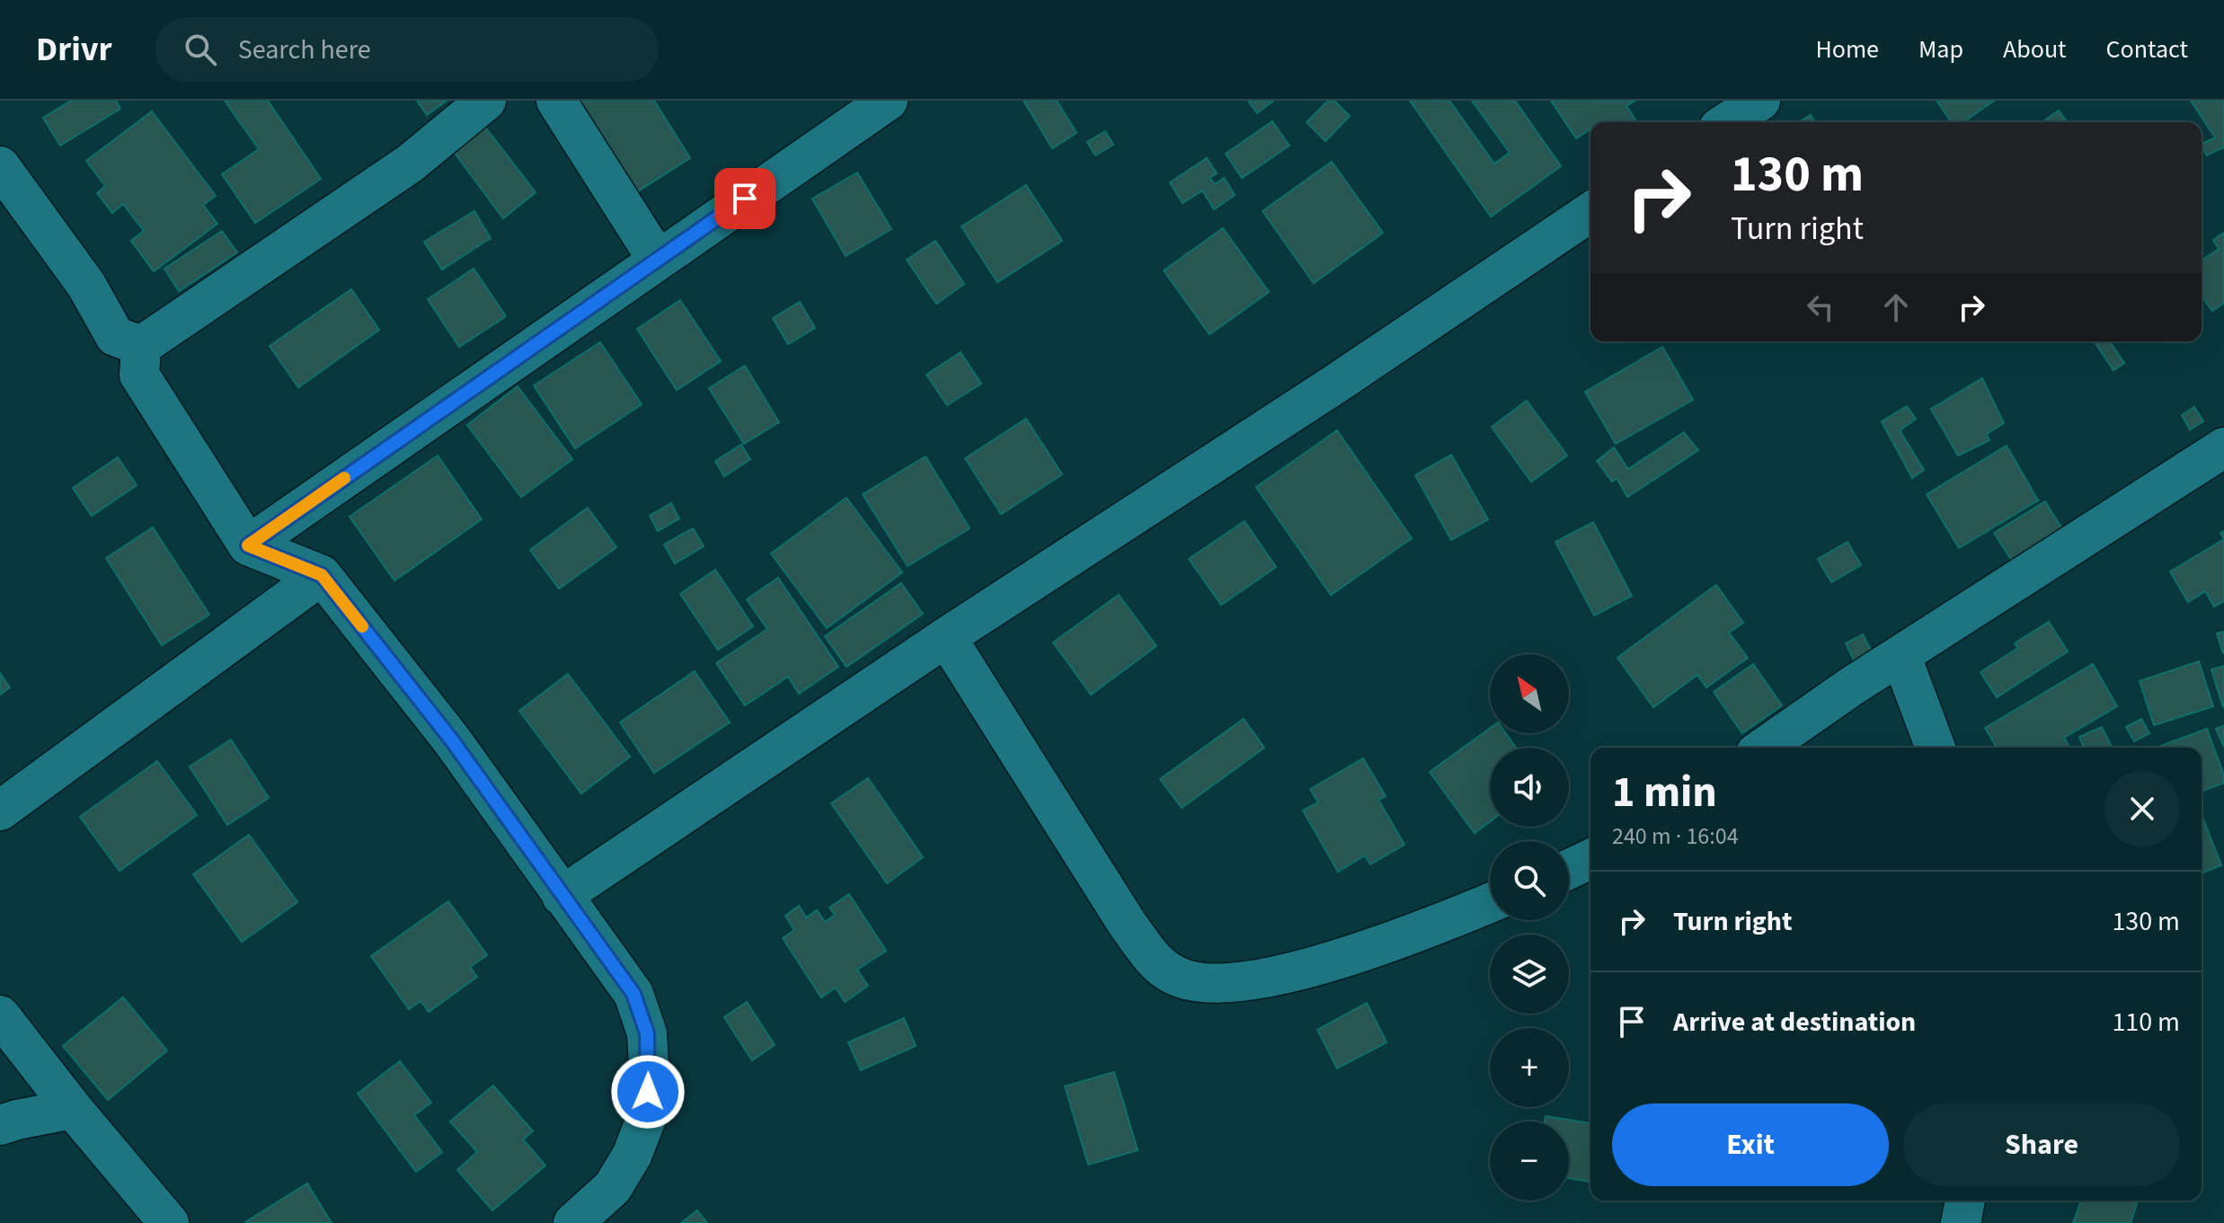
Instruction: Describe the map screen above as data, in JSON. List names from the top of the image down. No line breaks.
{"north":"top left","page":{"header":"Drivr","search":"Search here","nav":["Home","Map","About","Contact"],"turn":["130 m","Turn right"],"map_buttons":["+","−"],"heading":["1 min","240 m · 16:04"],"list":[{"name":"Turn right","value":"130 m"},{"name":"Arrive at destination","value":"110 m"}],"buttons":["Exit","Share"]}}
